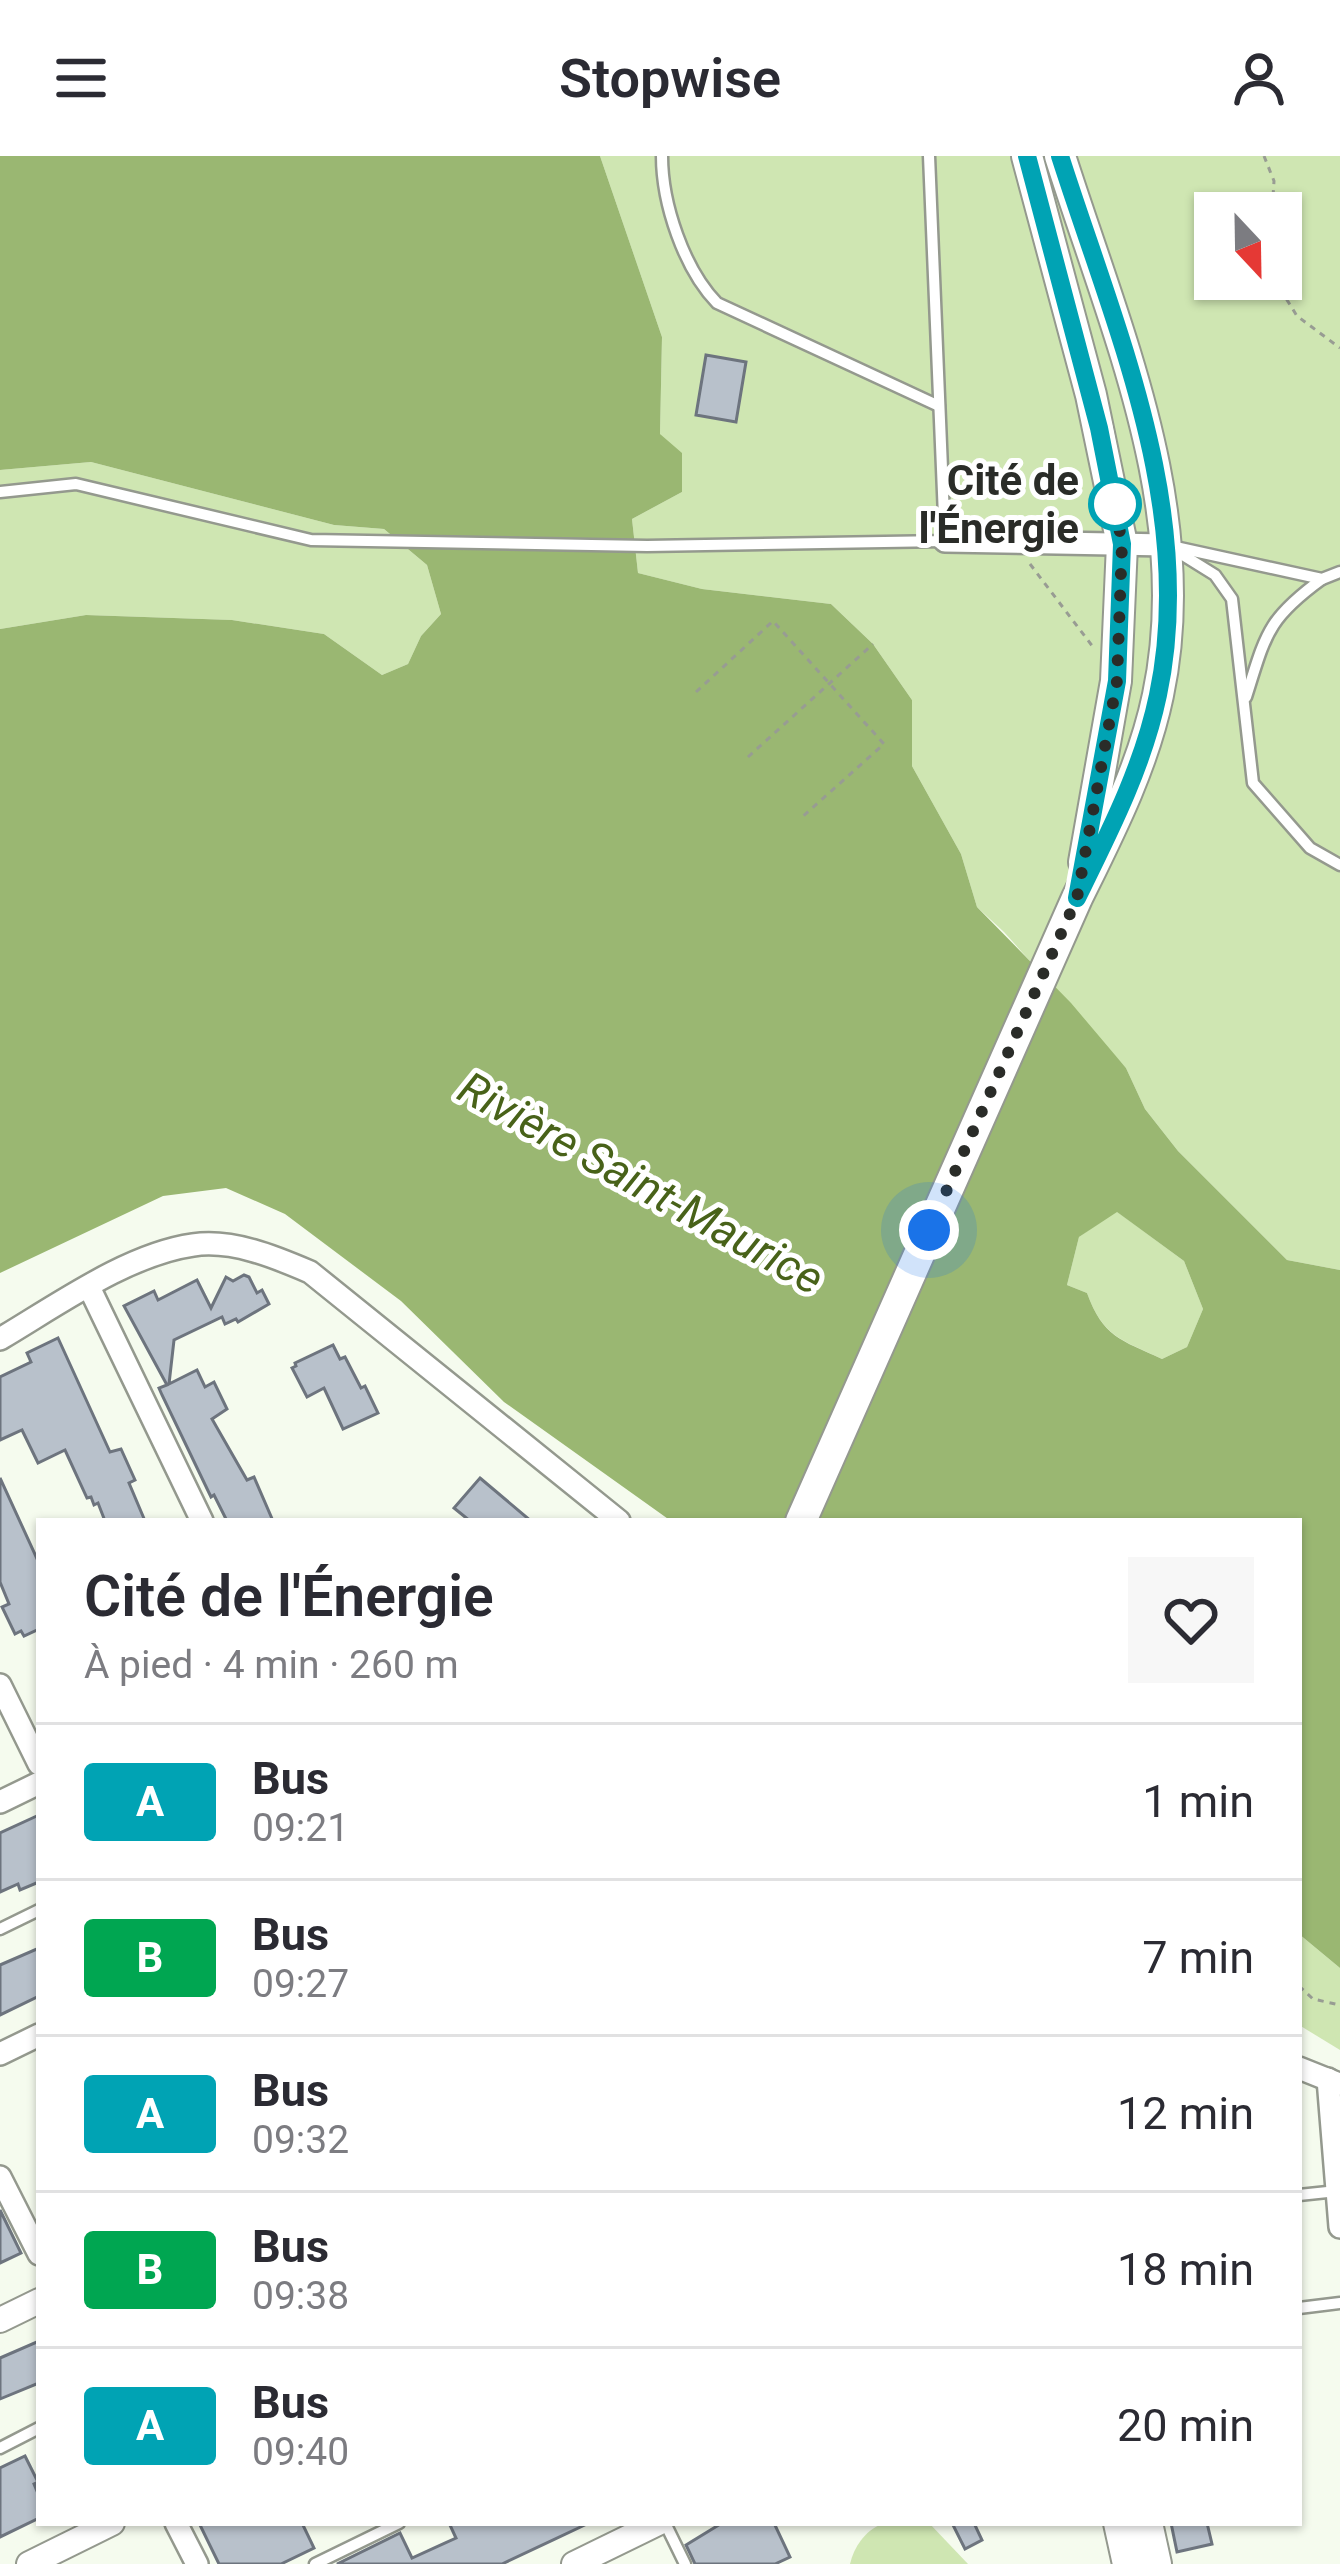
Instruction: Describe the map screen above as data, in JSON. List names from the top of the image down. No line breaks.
{"water":["Rivière Saint-Maurice"],"places":["Cité de l'Énergie"],"lines":["bus line A"],"north":"bottom","page":{"header":"Stopwise","heading":["Cité de l'Énergie","À pied · 4 min · 260 m"],"list":[{"mark":"A","name":"Bus","note":"09:21","value":"1 min"},{"mark":"B","name":"Bus","note":"09:27","value":"7 min"},{"mark":"A","name":"Bus","note":"09:32","value":"12 min"},{"mark":"B","name":"Bus","note":"09:38","value":"18 min"},{"mark":"A","name":"Bus","note":"09:40","value":"20 min"}]}}
